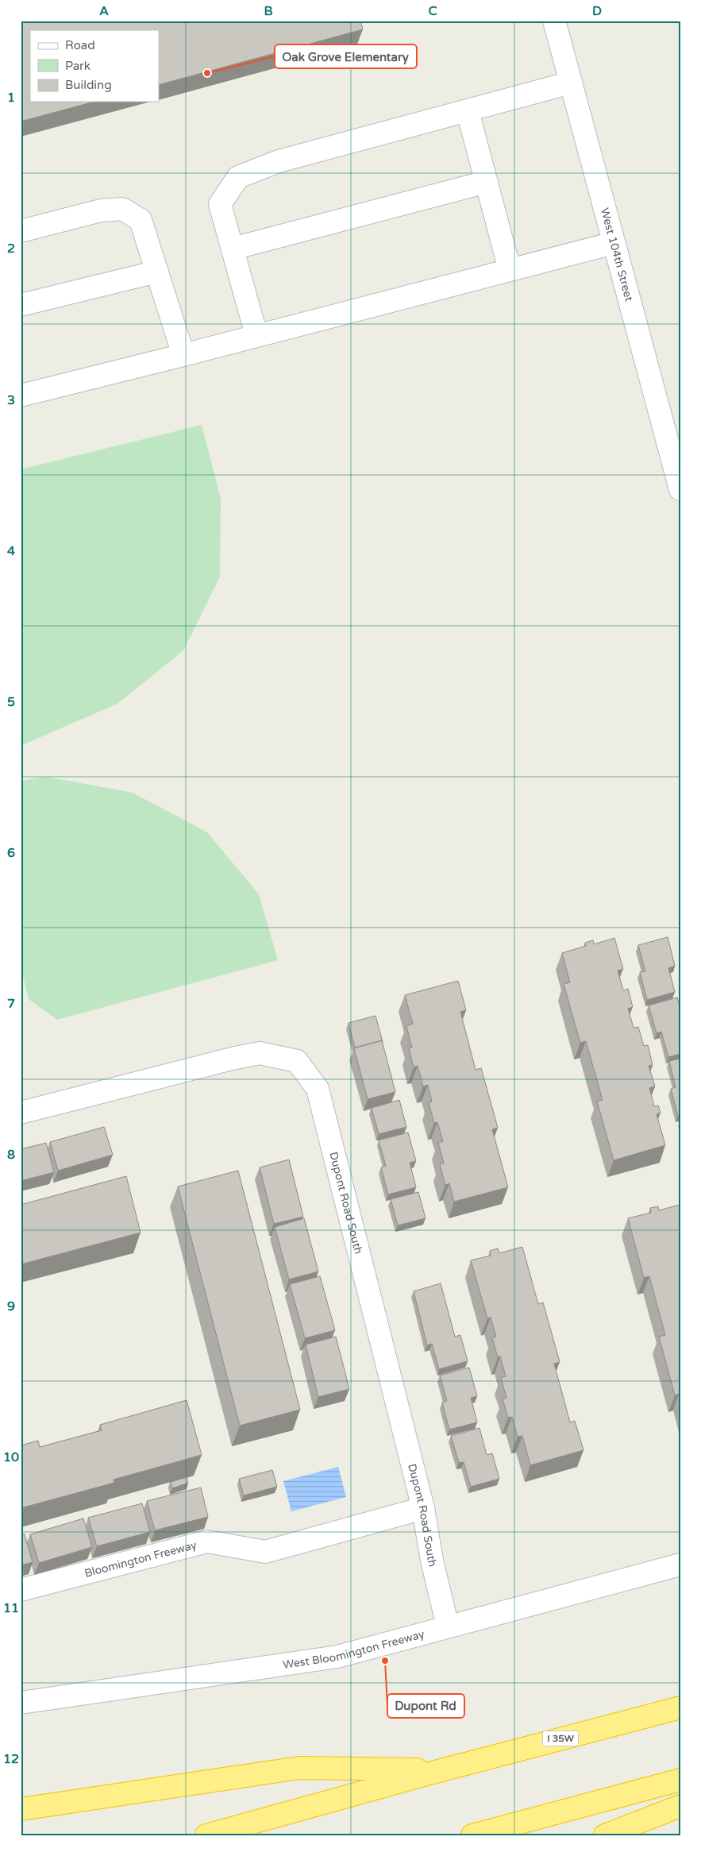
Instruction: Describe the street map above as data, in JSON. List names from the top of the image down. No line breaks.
{"streets":{"highway":["I 35W"],"street":["West 104th Street","Dupont Road South","Bloomington Freeway","West Bloomington Freeway"]},"crossings":[["Dupont Road South","Bloomington Freeway"],["Dupont Road South","West Bloomington Freeway"]],"places":["Oak Grove Elementary","Dupont Rd"],"legend":["Road","Park","Building"],"grid":{"columns":["A","B","C","D"],"rows":["1","2","3","4","5","6","7","8","9","10","11","12"]}}
